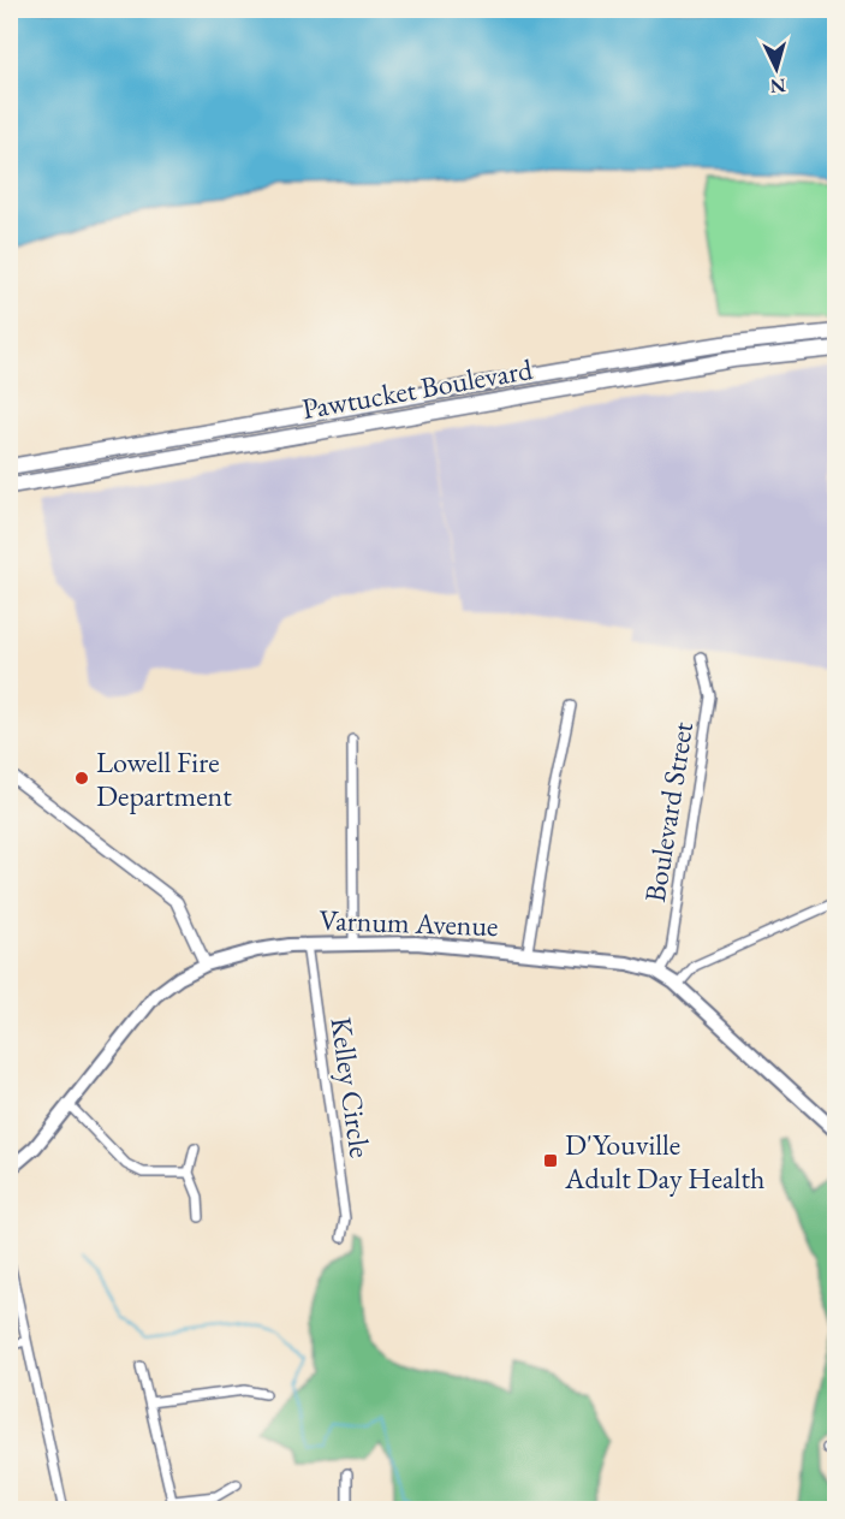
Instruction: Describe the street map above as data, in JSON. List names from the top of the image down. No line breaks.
{"streets":{"main road":["Pawtucket Boulevard","Varnum Avenue"],"street":["Boulevard Street","Kelley Circle"]},"crossings":[["Boulevard Street","Varnum Avenue"],["Varnum Avenue","Kelley Circle"]],"places":{"other":["Lowell Fire Department"],"transit":["D'Youville Adult Day Health"]},"north":"bottom"}
